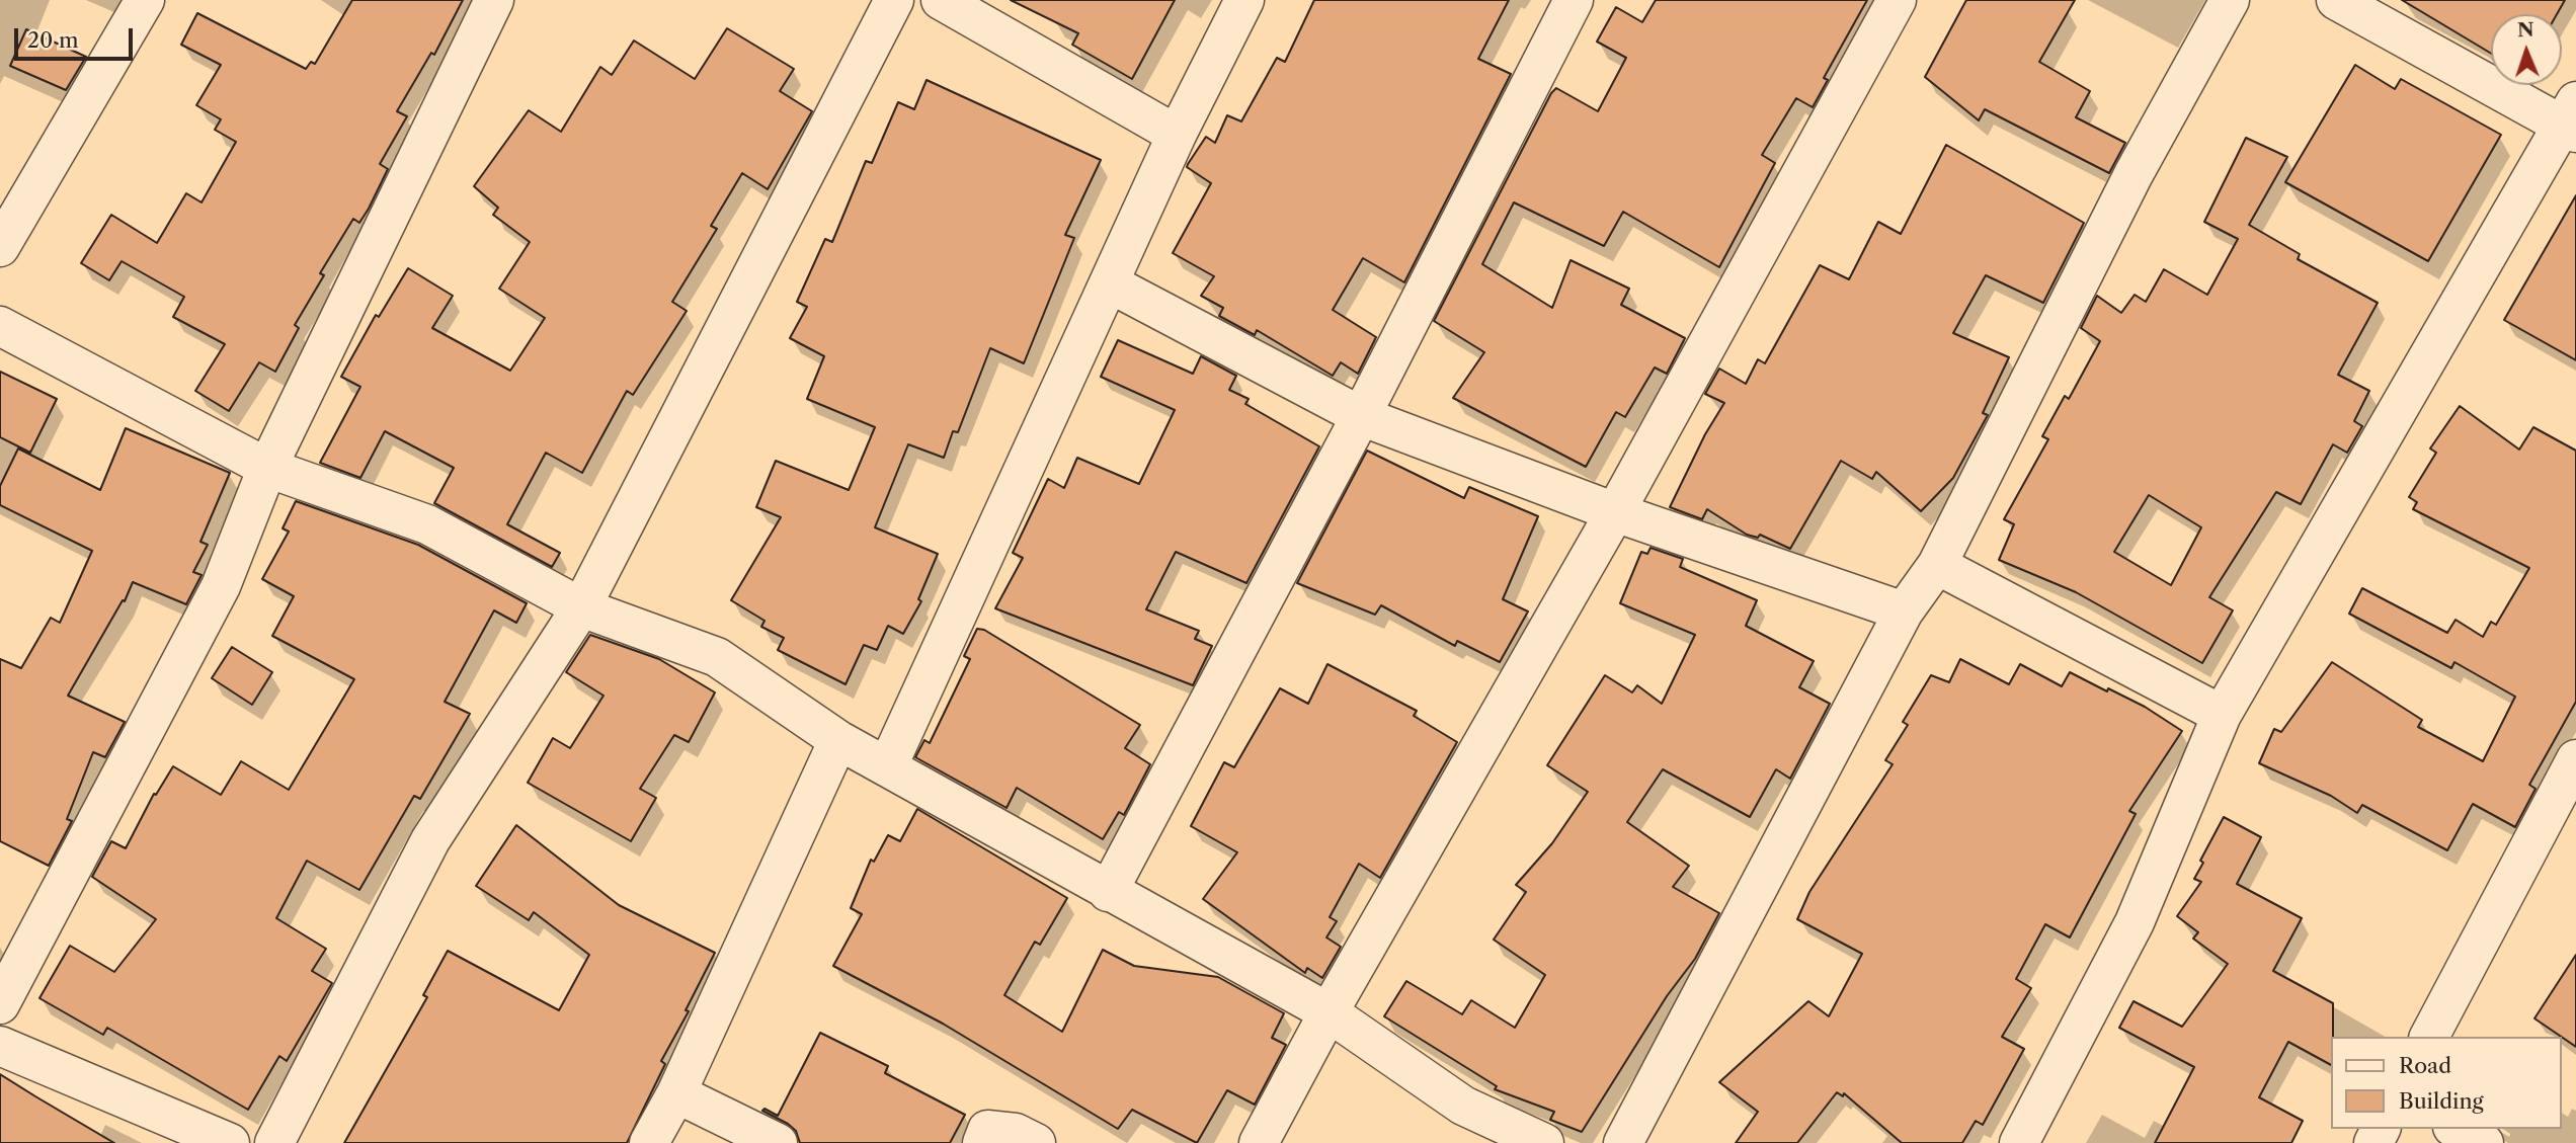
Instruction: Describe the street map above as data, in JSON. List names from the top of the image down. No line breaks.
{"legend":["Road","Building"],"scale_bar":"20 m","north":"top"}
